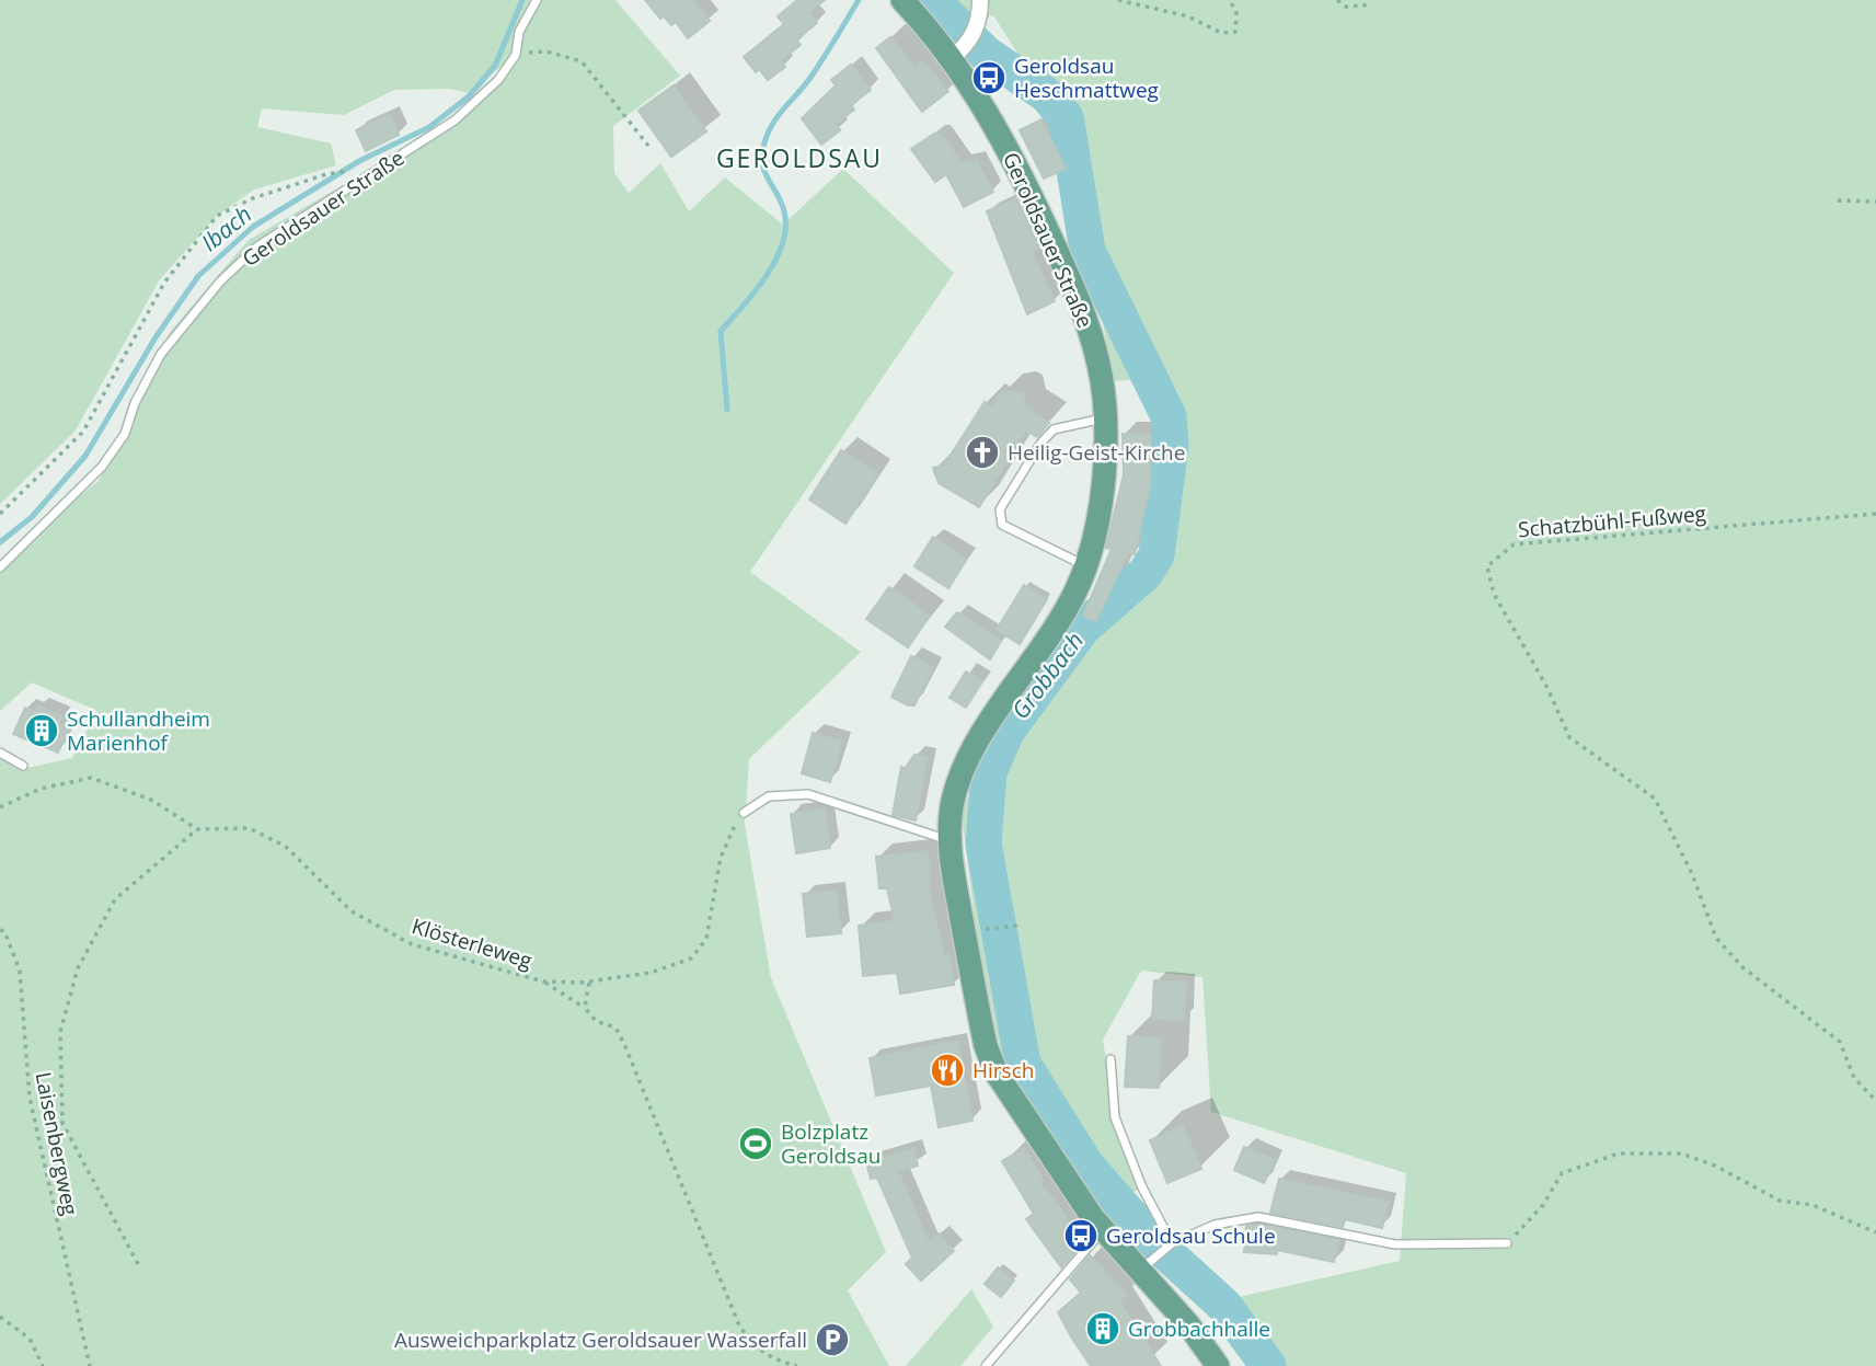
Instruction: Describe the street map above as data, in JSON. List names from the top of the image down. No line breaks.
{"streets":{"main road":["Geroldsauer Straße"],"path":["Schatzbühl-Fußweg","Klösterleweg","Laisenbergweg"]},"districts":["GEROLDSAU"],"water":["Ibach","Grobbach"],"places":{"bus stop":["Geroldsau Heschmattweg","Geroldsau Schule"],"church":["Heilig-Geist-Kirche"],"building":["Schullandheim Marienhof","Grobbachhalle"],"restaurant":["Hirsch"],"sports":["Bolzplatz Geroldsau"],"parking":["Ausweichparkplatz Geroldsauer Wasserfall"]}}
